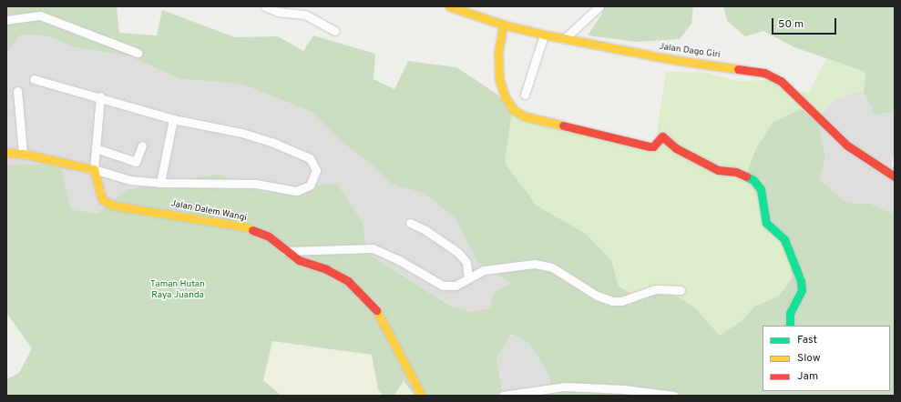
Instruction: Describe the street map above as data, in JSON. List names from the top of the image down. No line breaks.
{"streets":{"street":["Jalan Dago Giri","Jalan Dalem Wangi"]},"parks":["Taman Hutan Raya Juanda"],"legend":["Fast","Slow","Jam"],"scale_bar":"50 m"}
